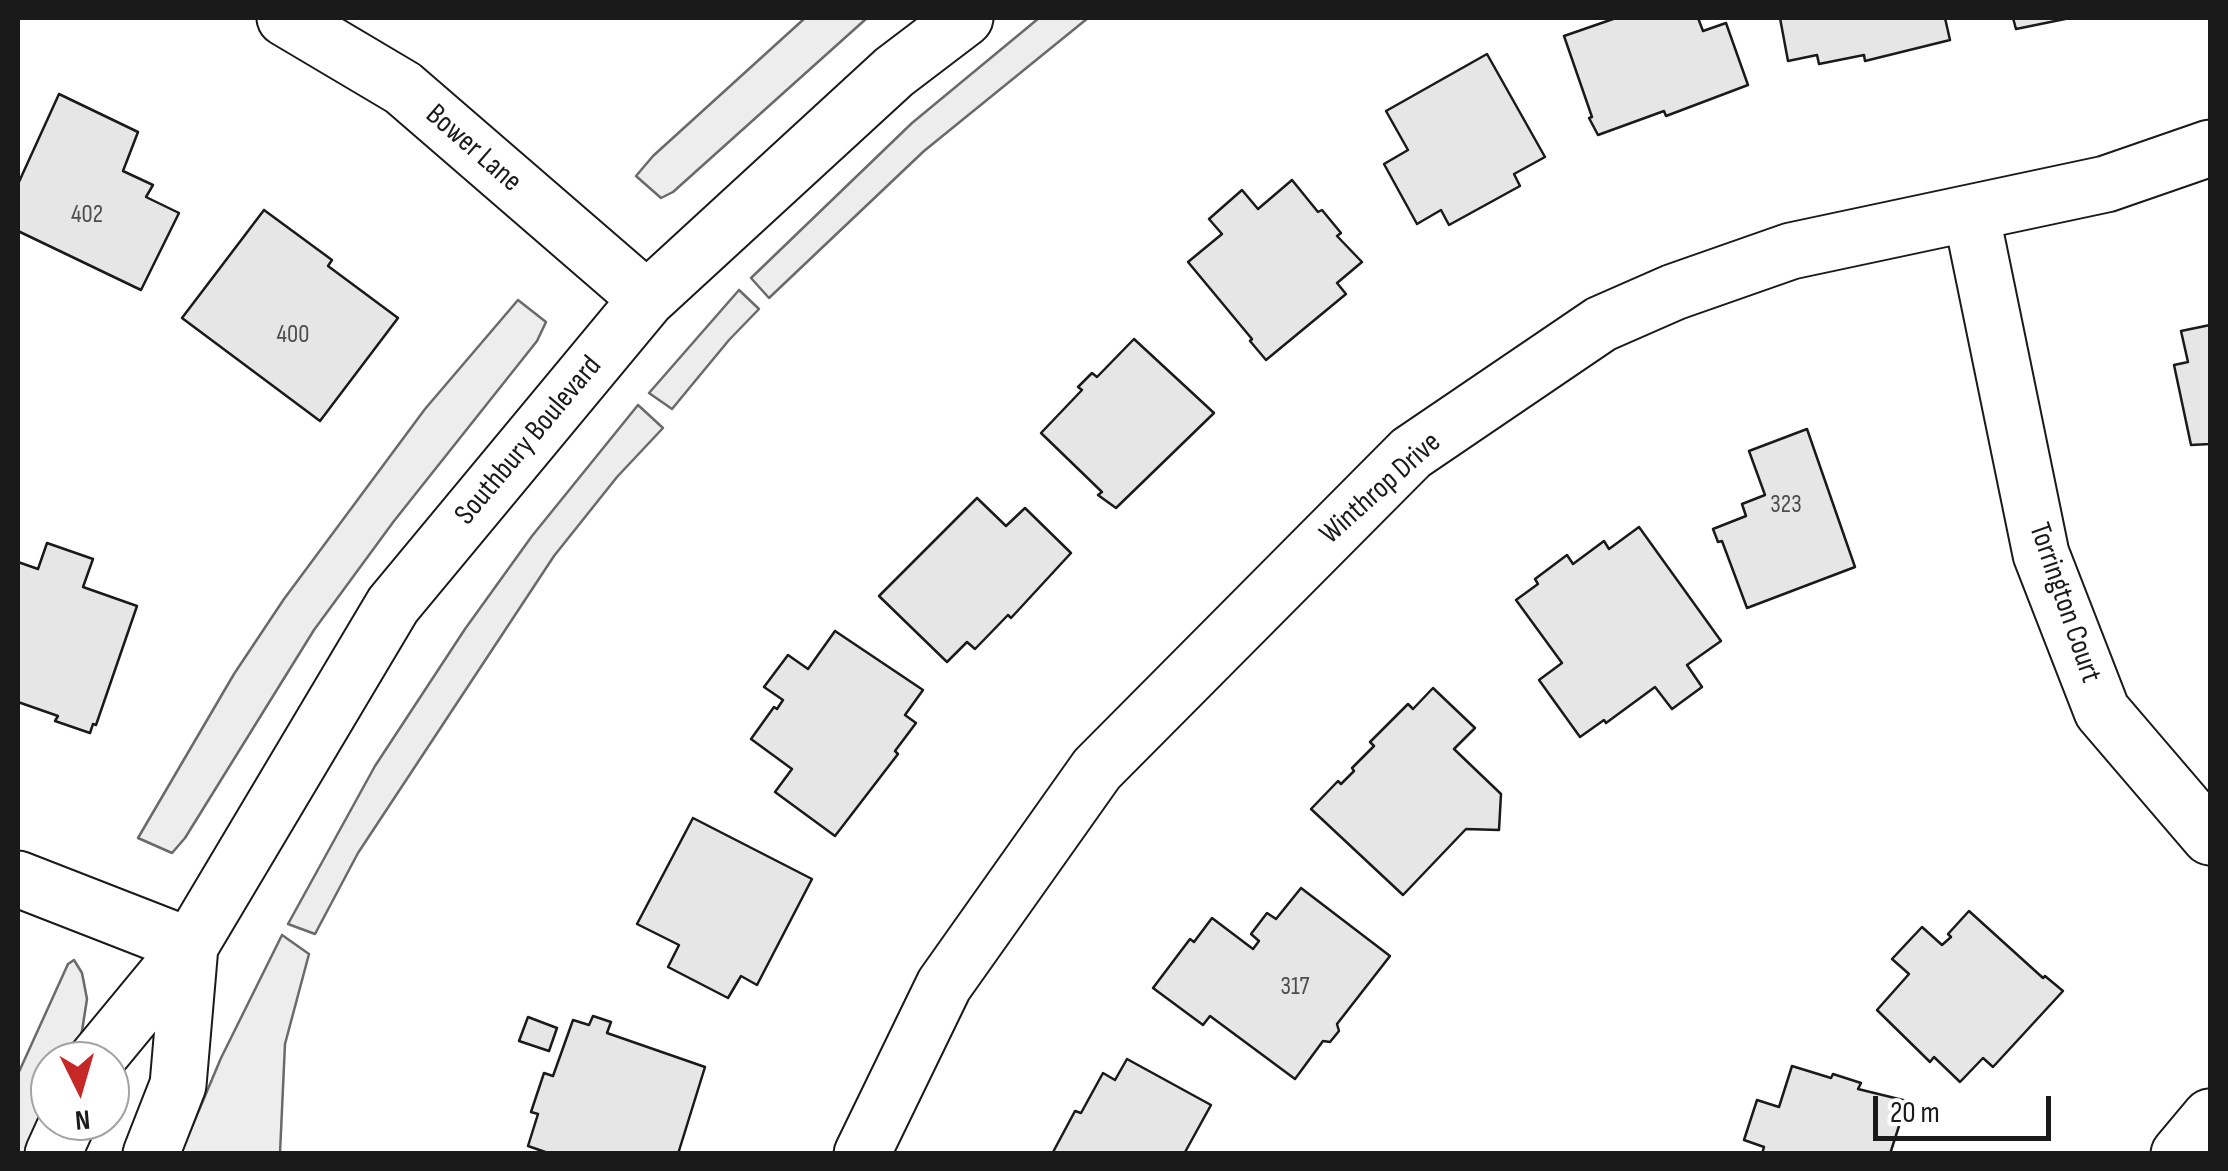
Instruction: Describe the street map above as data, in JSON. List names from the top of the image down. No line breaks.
{"streets":{"street":["Bower Lane","Southbury Boulevard","Winthrop Drive","Torrington Court"]},"crossings":[["Bower Lane","Southbury Boulevard"],["Winthrop Drive","Torrington Court"]],"house_numbers":["402","400","323","317"],"scale_bar":"20 m","north":"bottom"}
